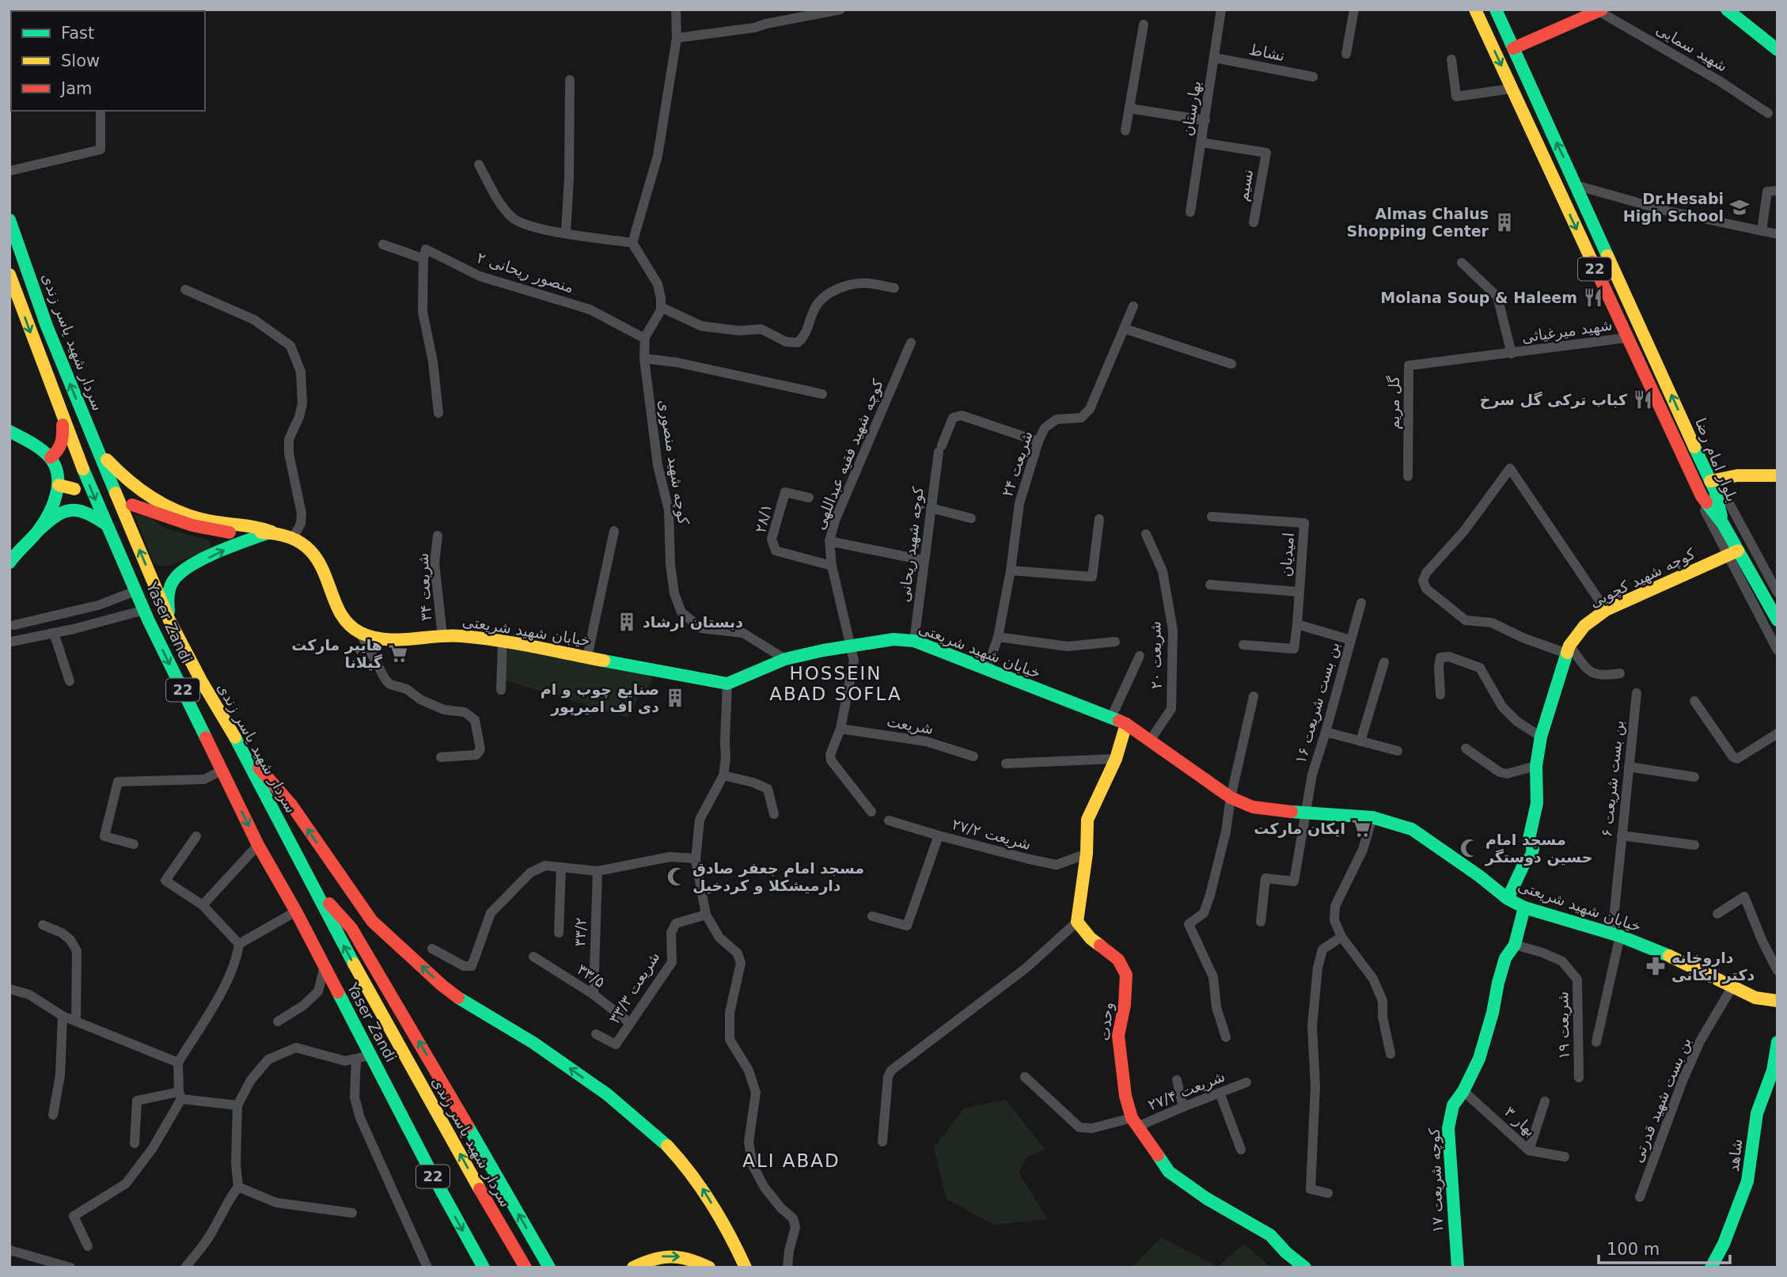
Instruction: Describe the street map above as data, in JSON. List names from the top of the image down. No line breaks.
{"streets":{"main road":["22","سردار شهید یاسر زندی","بلوار امام رضا","کوچه شهید کچویی","Yaser Zandi","خیابان شهید شریعتی","وحدت","شاهد","کوچه شریعت ۱۷"],"street":["شهید سمایی","نشاط","بهارستان","نسیم","منصور ریحانی ۲","شهید میرغیاثی","گل مریم","کوچه شهید فقیه عبداللهی","کوچه شهید منصوری","شریعت ۲۴","۲۸/۱","کوچه شهید ریحانی","امیدیان","شریعت ۳۴","شریعت ۲۰","بن بست شریعت ۱۶","شریعت","بن بست شریعت ۶","شریعت ۲۷/۲","۳۳/۲","۳۳/۵","شریعت ۳۳/۳","شریعت ۱۹","شریعت ۲۷/۴","بن بست شهید قدرتی","بهار ۳"]},"crossings":[["نشاط","بهارستان"],["بهارستان","نسیم"],["منصور ریحانی ۲","کوچه شهید منصوری"],["شهید میرغیاثی","گل مریم"],["شهید میرغیاثی","بلوار امام رضا"],["کوچه شهید فقیه عبداللهی","۲۸/۱"],["کوچه شهید فقیه عبداللهی","خیابان شهید شریعتی"],["کوچه شهید فقیه عبداللهی","شریعت"],["کوچه شهید منصوری","خیابان شهید شریعتی"],["شریعت ۲۴","کوچه شهید ریحانی"],["شریعت ۲۴","خیابان شهید شریعتی"],["کوچه شهید ریحانی","خیابان شهید شریعتی"],["کوچه شهید کچویی","خیابان شهید شریعتی"],["شریعت ۳۴","خیابان شهید شریعتی"],["خیابان شهید شریعتی","شریعت ۲۰"],["خیابان شهید شریعتی","بن بست شریعت ۱۶"],["خیابان شهید شریعتی","بن بست شریعت ۶"],["خیابان شهید شریعتی","بن بست شهید قدرتی"],["خیابان شهید شریعتی","کوچه شریعت ۱۷"],["۳۳/۲","۳۳/۵"],["۳۳/۵","شریعت ۳۳/۳"],["وحدت","شریعت ۲۷/۴"],["شریعت ۱۹","کوچه شریعت ۱۷"],["بهار ۳","کوچه شریعت ۱۷"]],"districts":["HOSSEIN ABAD SOFLA","ALI ABAD"],"places":{"school or university":["Dr.Hesabi High School"],"building":["Almas Chalus Shopping Center","دبستان ارشاد","صنایع چوب و ام دی اف امیرپور"],"restaurant":["Molana Soup & Haleem","کباب ترکی گل سرخ"],"supermarket":["هایپر مارکت گیلانا","ایکان مارکت"],"mosque":["مسجد امام حسین دوستگر","مسجد امام جعفر صادق دارمیشکلا و کردخیل"],"pharmacy":["داروخانه دکتر ایکانی"]},"legend":["Fast","Slow","Jam"],"scale_bar":"100 m"}
